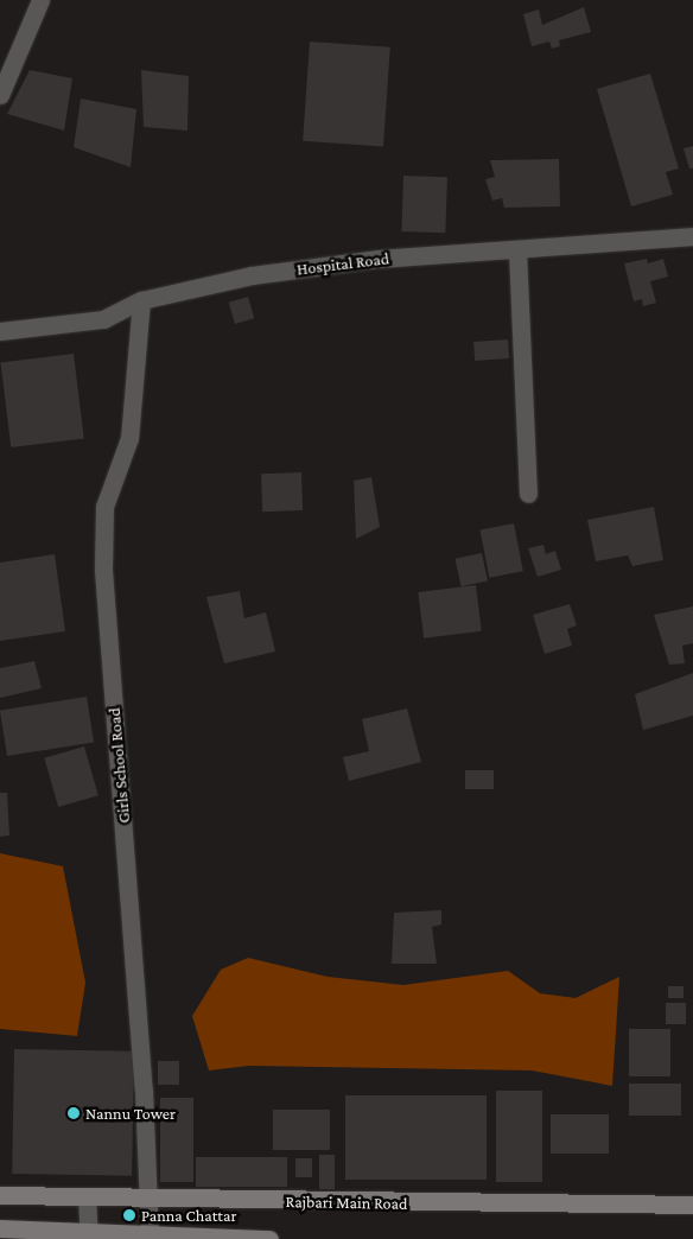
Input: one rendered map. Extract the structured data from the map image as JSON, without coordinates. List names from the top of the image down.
{
  "streets": {
    "street": ["Hospital Road", "Girls School Road", "Rajbari Main Road"]
  },
  "crossings": [
    ["Hospital Road", "Girls School Road"],
    ["Girls School Road", "Rajbari Main Road"]
  ],
  "places": ["Nannu Tower", "Panna Chattar"]
}
